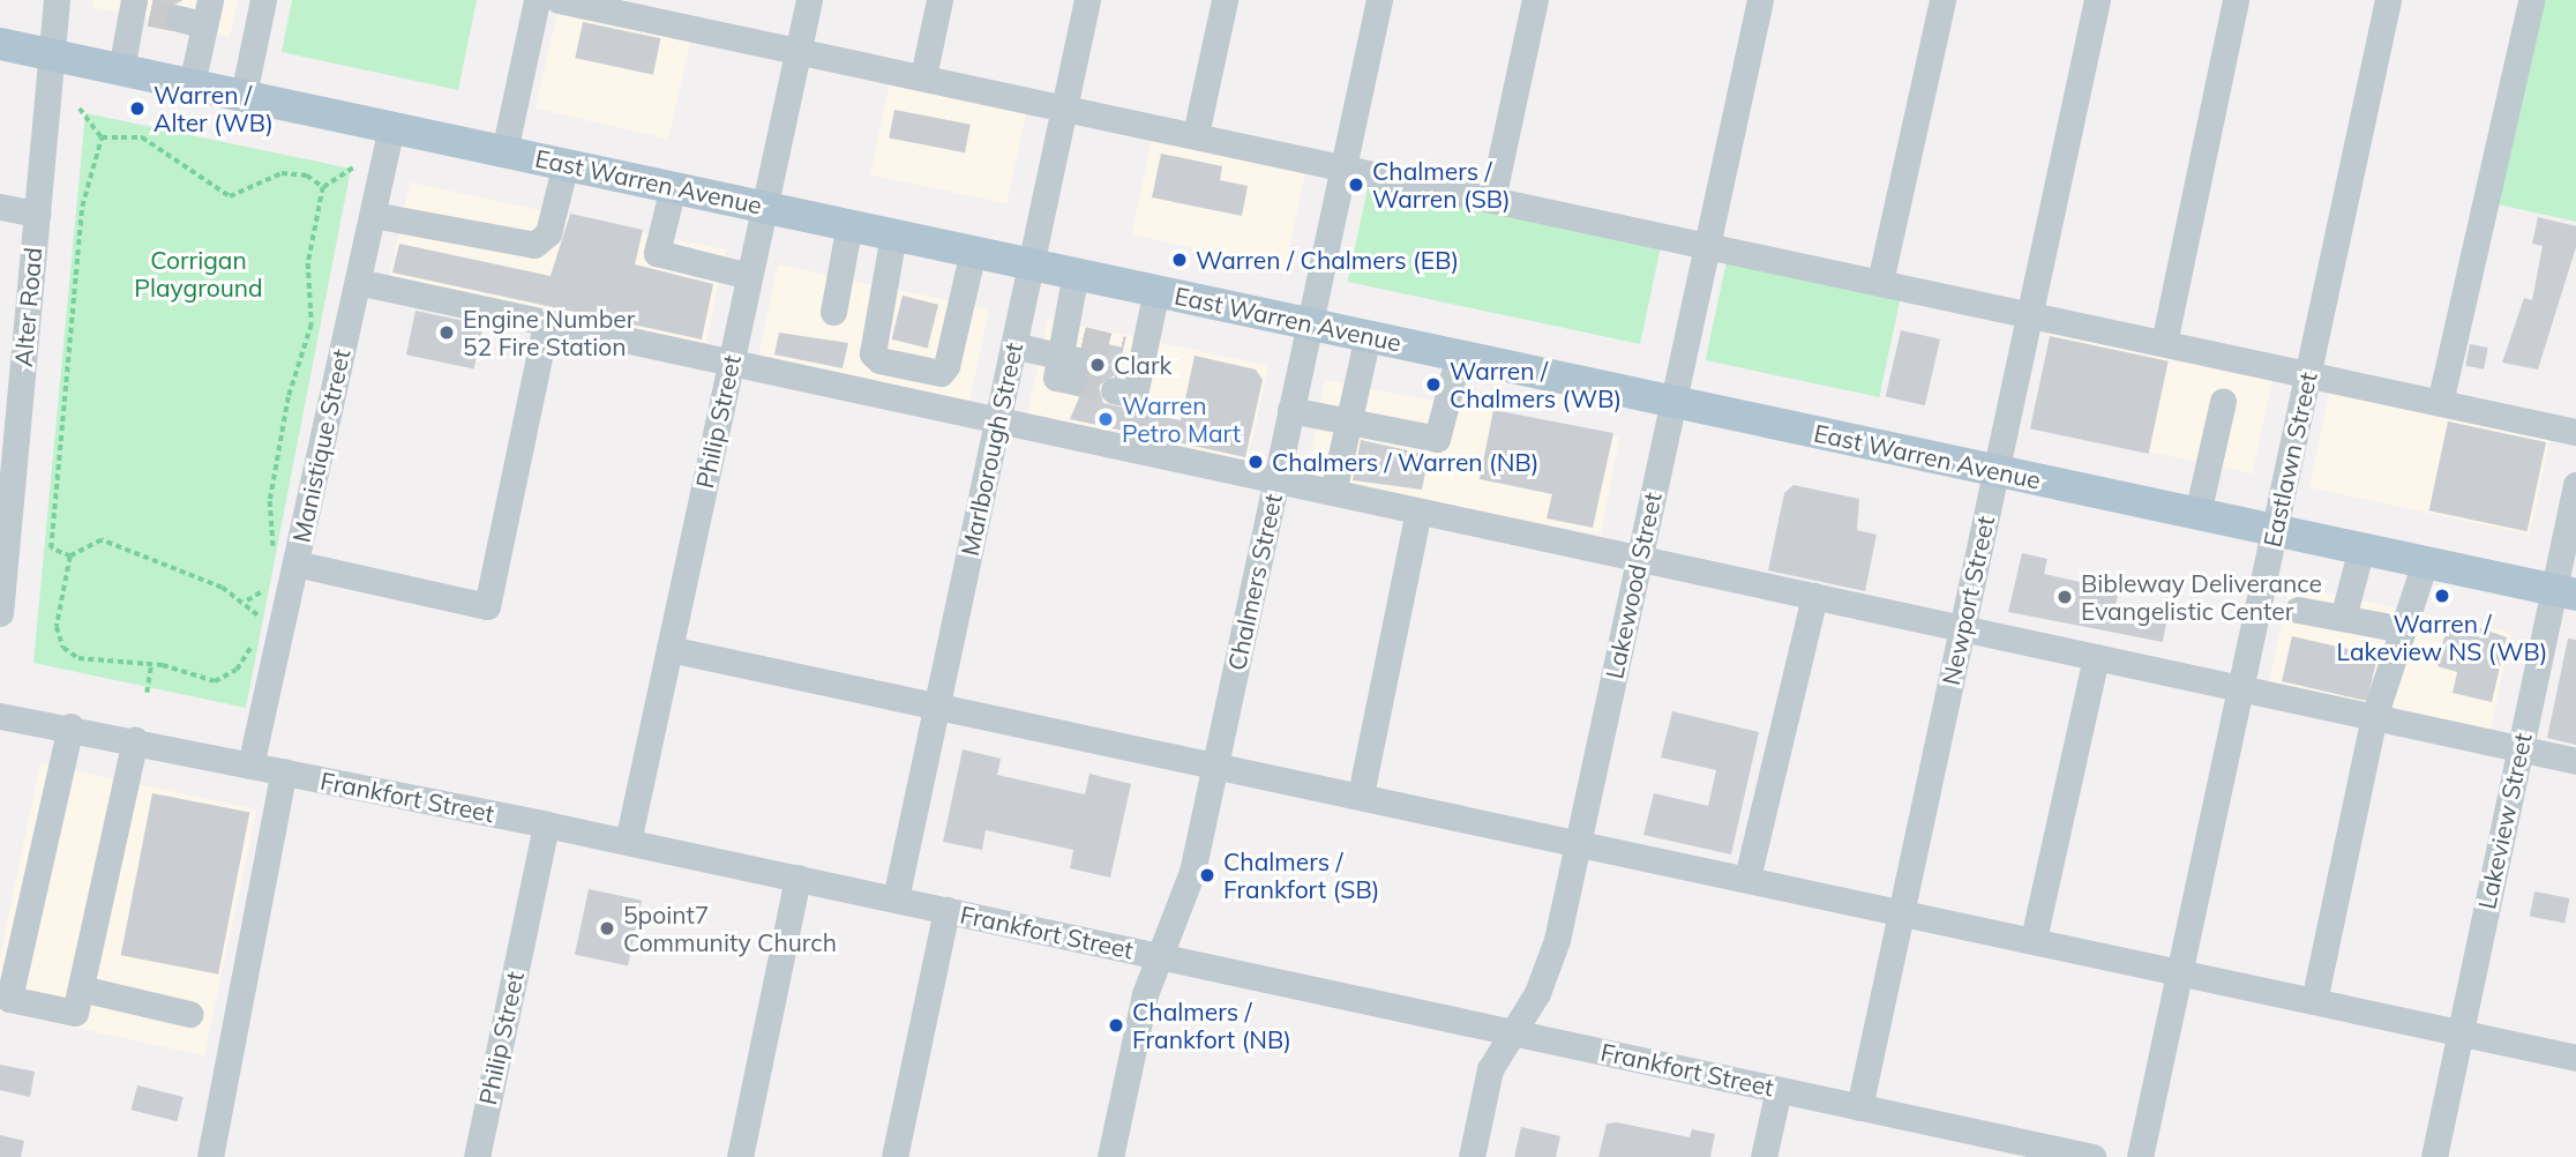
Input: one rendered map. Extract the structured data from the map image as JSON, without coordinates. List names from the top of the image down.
{
  "streets": {
    "main road": ["East Warren Avenue"],
    "street": [
      "Alter Road",
      "Philip Street",
      "Manistique Street",
      "Marlborough Street",
      "Eastlawn Street",
      "Chalmers Street",
      "Lakewood Street",
      "Newport Street",
      "Frankfort Street",
      "Lakeview Street"
    ]
  },
  "crossings": [
    ["East Warren Avenue", "Alter Road"],
    ["East Warren Avenue", "Philip Street"],
    ["East Warren Avenue", "Manistique Street"],
    ["East Warren Avenue", "Marlborough Street"],
    ["East Warren Avenue", "Eastlawn Street"],
    ["East Warren Avenue", "Chalmers Street"],
    ["East Warren Avenue", "Lakewood Street"],
    ["East Warren Avenue", "Newport Street"],
    ["East Warren Avenue", "Lakeview Street"],
    ["Philip Street", "Frankfort Street"],
    ["Manistique Street", "Frankfort Street"],
    ["Marlborough Street", "Frankfort Street"],
    ["Chalmers Street", "Frankfort Street"],
    ["Lakewood Street", "Frankfort Street"],
    ["Newport Street", "Frankfort Street"]
  ],
  "parks": ["Corrigan Playground"],
  "places": [
    "Warren / Alter (WB)",
    "Chalmers / Warren (SB)",
    "Warren / Chalmers (EB)",
    "Engine Number 52 Fire Station",
    "Clark",
    "Warren / Chalmers (WB)",
    "Warren Petro Mart",
    "Chalmers / Warren (NB)",
    "Warren / Lakeview NS (WB)",
    "Bibleway Deliverance Evangelistic Center",
    "Chalmers / Frankfort (SB)",
    "5point7 Community Church",
    "Chalmers / Frankfort (NB)"
  ]
}
